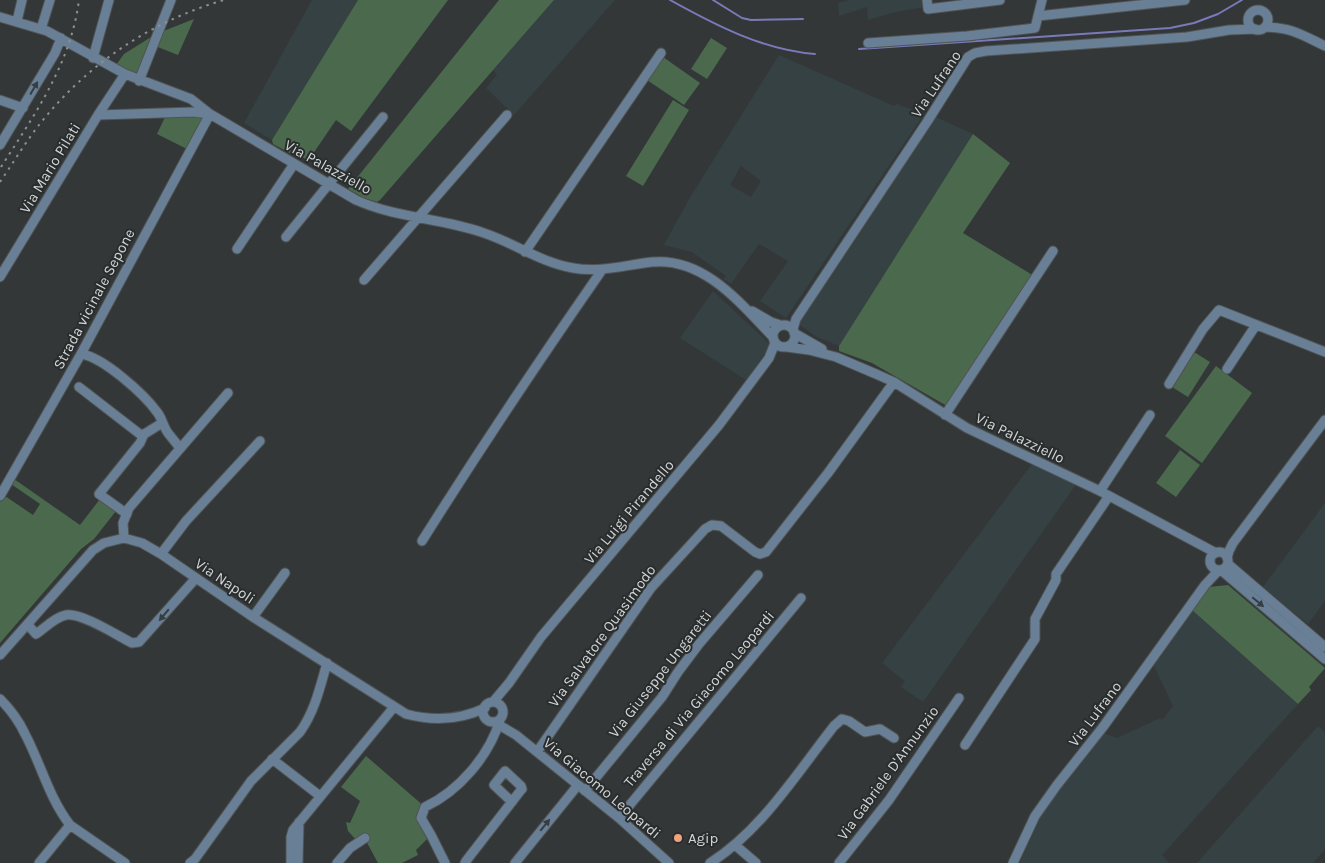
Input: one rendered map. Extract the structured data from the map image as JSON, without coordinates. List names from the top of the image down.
{
  "streets": {
    "street": [
      "Via Lufrano",
      "Via Palazziello",
      "Via Mario Pilati",
      "Strada vicinale Sepone",
      "Via Luigi Pirandello",
      "Via Napoli",
      "Via Salvatore Quasimodo",
      "Via Giuseppe Ungaretti",
      "Traversa di Via Giacomo Leopardi",
      "Via Gabriele D'Annunzio",
      "Via Giacomo Leopardi"
    ]
  },
  "crossings": [
    ["Via Lufrano", "Via Palazziello"],
    ["Via Palazziello", "Via Mario Pilati"],
    ["Via Palazziello", "Strada vicinale Sepone"],
    ["Via Palazziello", "Via Luigi Pirandello"],
    ["Via Palazziello", "Via Salvatore Quasimodo"],
    ["Via Luigi Pirandello", "Via Napoli"],
    ["Via Luigi Pirandello", "Via Giacomo Leopardi"],
    ["Via Napoli", "Via Giacomo Leopardi"],
    ["Via Salvatore Quasimodo", "Via Giacomo Leopardi"],
    ["Via Giuseppe Ungaretti", "Via Giacomo Leopardi"],
    ["Traversa di Via Giacomo Leopardi", "Via Giacomo Leopardi"]
  ],
  "places": ["Agip"]
}
